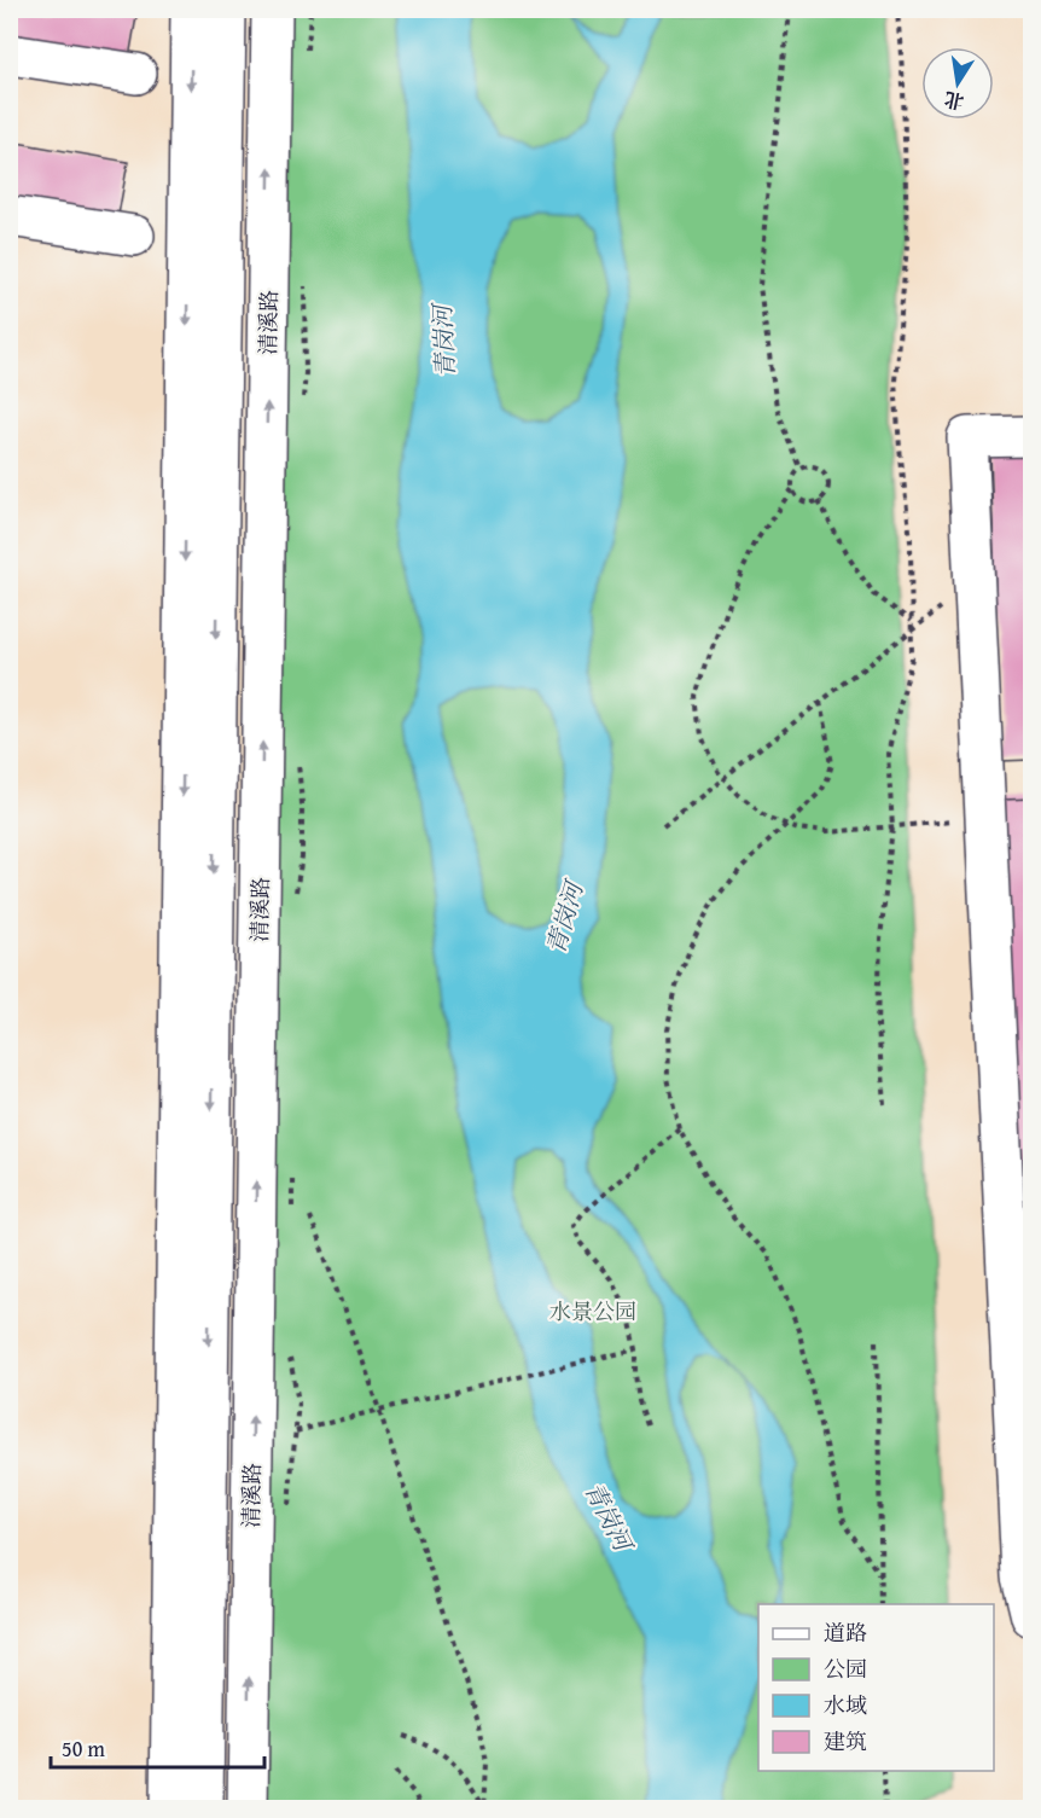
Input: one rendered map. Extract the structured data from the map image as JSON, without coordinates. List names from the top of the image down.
{
  "streets": {
    "main road": ["清溪路"]
  },
  "water": ["青岗河"],
  "parks": ["水景公园"],
  "legend": [
    "道路",
    "公园",
    "水域",
    "建筑"
  ],
  "scale_bar": "50 m",
  "north": "bottom"
}
